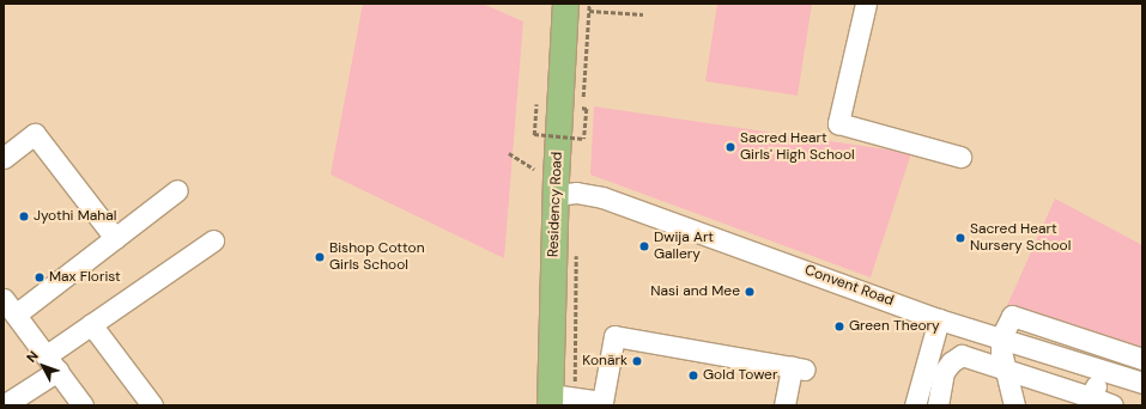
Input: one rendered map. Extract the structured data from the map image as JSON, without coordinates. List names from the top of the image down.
{
  "streets": {
    "main road": ["Residency Road"],
    "street": ["Convent Road"]
  },
  "crossings": [
    ["Residency Road", "Convent Road"]
  ],
  "places": [
    "Sacred Heart Girls' High School",
    "Jyothi Mahal",
    "Sacred Heart Nursery School",
    "Dwija Art Gallery",
    "Bishop Cotton Girls School",
    "Max Florist",
    "Nasi and Mee",
    "Green Theory",
    "Konārk",
    "Gold Tower"
  ],
  "north": "top left"
}
